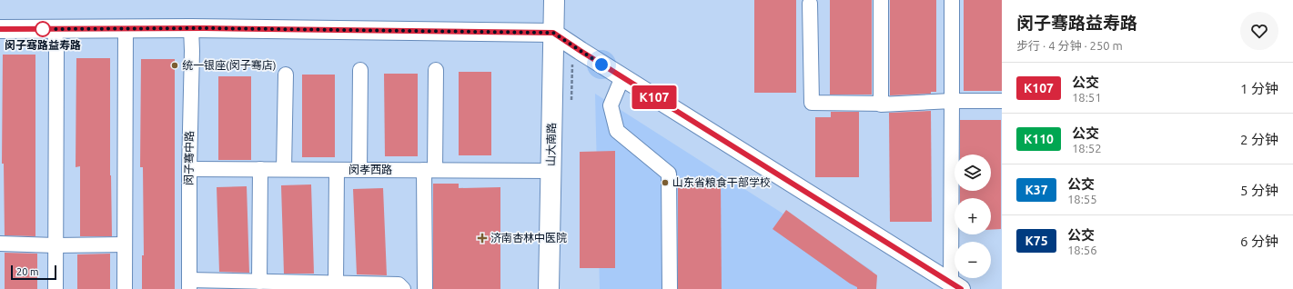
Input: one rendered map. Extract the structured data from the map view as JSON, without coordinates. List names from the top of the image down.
{
  "streets": {
    "main road": ["山大南路"],
    "street": ["闵子骞中路", "闵孝西路"]
  },
  "crossings": [
    ["山大南路", "闵孝西路"],
    ["闵子骞中路", "闵孝西路"]
  ],
  "places": {
    "other": ["闵子骞路益寿路", "统一银座(闵子骞店)", "山东省粮食干部学校"],
    "health": ["济南杏林中医院"]
  },
  "lines": ["bus line K107"],
  "scale_bar": "20 m",
  "page": {
    "on_map": "K107",
    "heading": ["闵子骞路益寿路", "步行 · 4 分钟 · 250 m"],
    "list": [
      {
        "mark": "K107",
        "name": "公交",
        "note": "18:51",
        "value": "1 分钟"
      },
      {
        "mark": "K110",
        "name": "公交",
        "note": "18:52",
        "value": "2 分钟"
      },
      {
        "mark": "K37",
        "name": "公交",
        "note": "18:55",
        "value": "5 分钟"
      },
      {
        "mark": "K75",
        "name": "公交",
        "note": "18:56",
        "value": "6 分钟"
      }
    ],
    "map_buttons": ["+", "−"],
    "scale": "20 m"
  }
}
